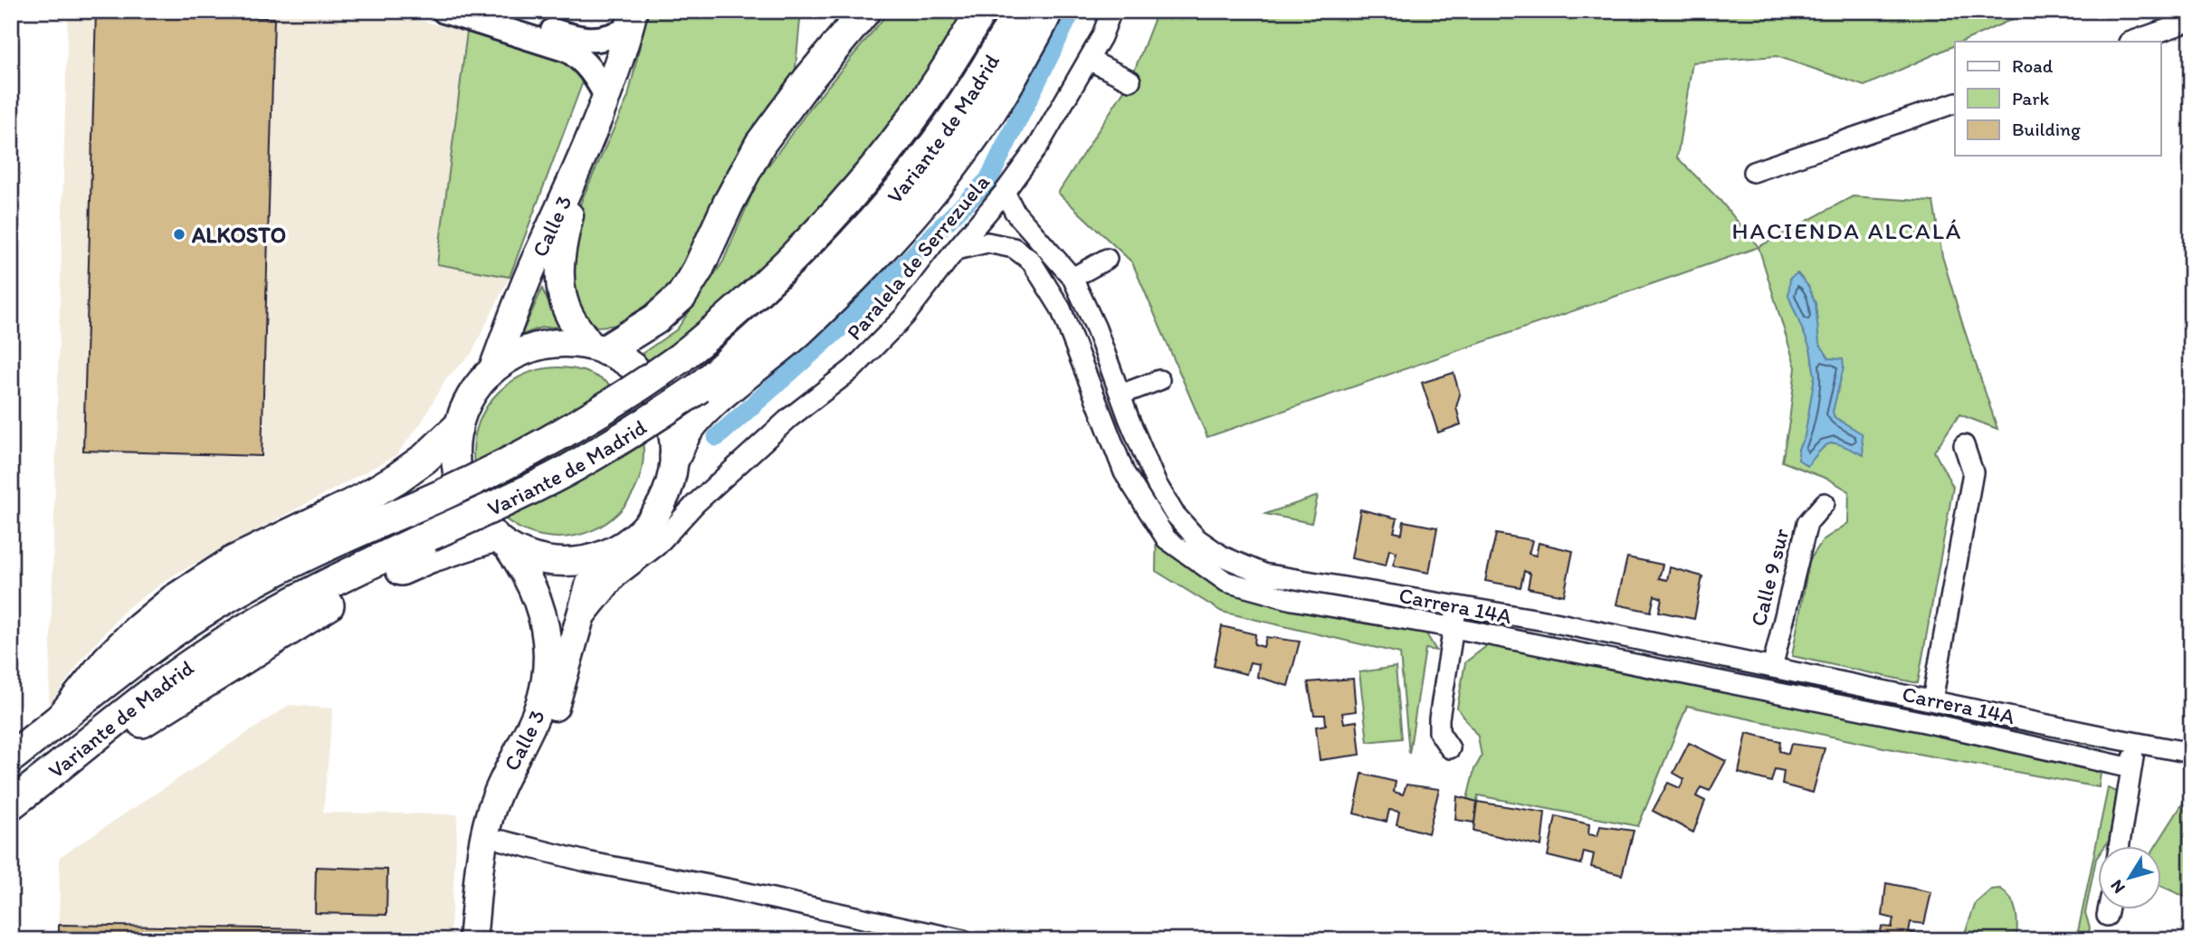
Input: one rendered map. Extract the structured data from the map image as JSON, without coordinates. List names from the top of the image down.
{
  "streets": {
    "main road": ["Variante de Madrid", "Calle 3"],
    "street": ["Paralela de Serrezuela", "Calle 9 sur", "Carrera 14A"]
  },
  "crossings": [
    ["Calle 3", "Paralela de Serrezuela"],
    ["Paralela de Serrezuela", "Carrera 14A"],
    ["Calle 9 sur", "Carrera 14A"]
  ],
  "districts": ["HACIENDA ALCALÁ"],
  "places": ["ALKOSTO"],
  "legend": ["Road", "Park", "Building"],
  "north": "bottom left"
}
